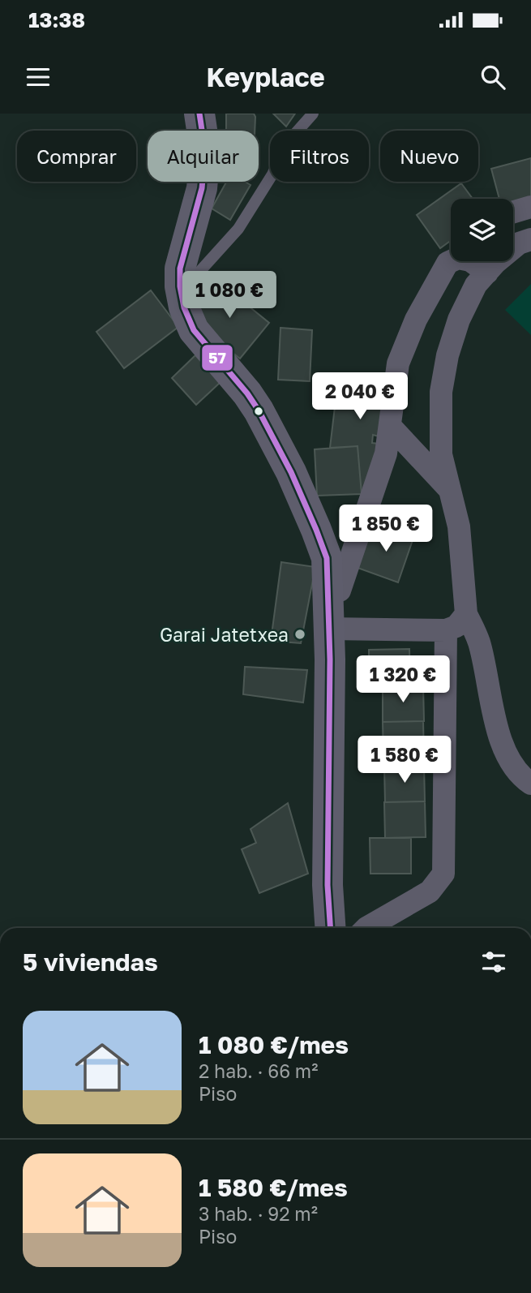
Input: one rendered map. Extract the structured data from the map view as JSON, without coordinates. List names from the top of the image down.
{
  "places": ["Garai Jatetxea"],
  "lines": ["transit line 57"],
  "page": {
    "status": "13:38",
    "header": "Keyplace",
    "chip": [
      "Comprar",
      "Alquilar",
      "Filtros",
      "Nuevo"
    ],
    "price": [
      "1 080 €",
      "2 040 €",
      "1 850 €",
      "1 320 €",
      "1 580 €"
    ],
    "heading": "5 viviendas",
    "list": [
      {
        "name": "1 080 €/mes",
        "note": "2 hab. · 66 m² · Piso"
      },
      {
        "name": "1 580 €/mes",
        "note": "3 hab. · 92 m² · Piso"
      }
    ]
  }
}
